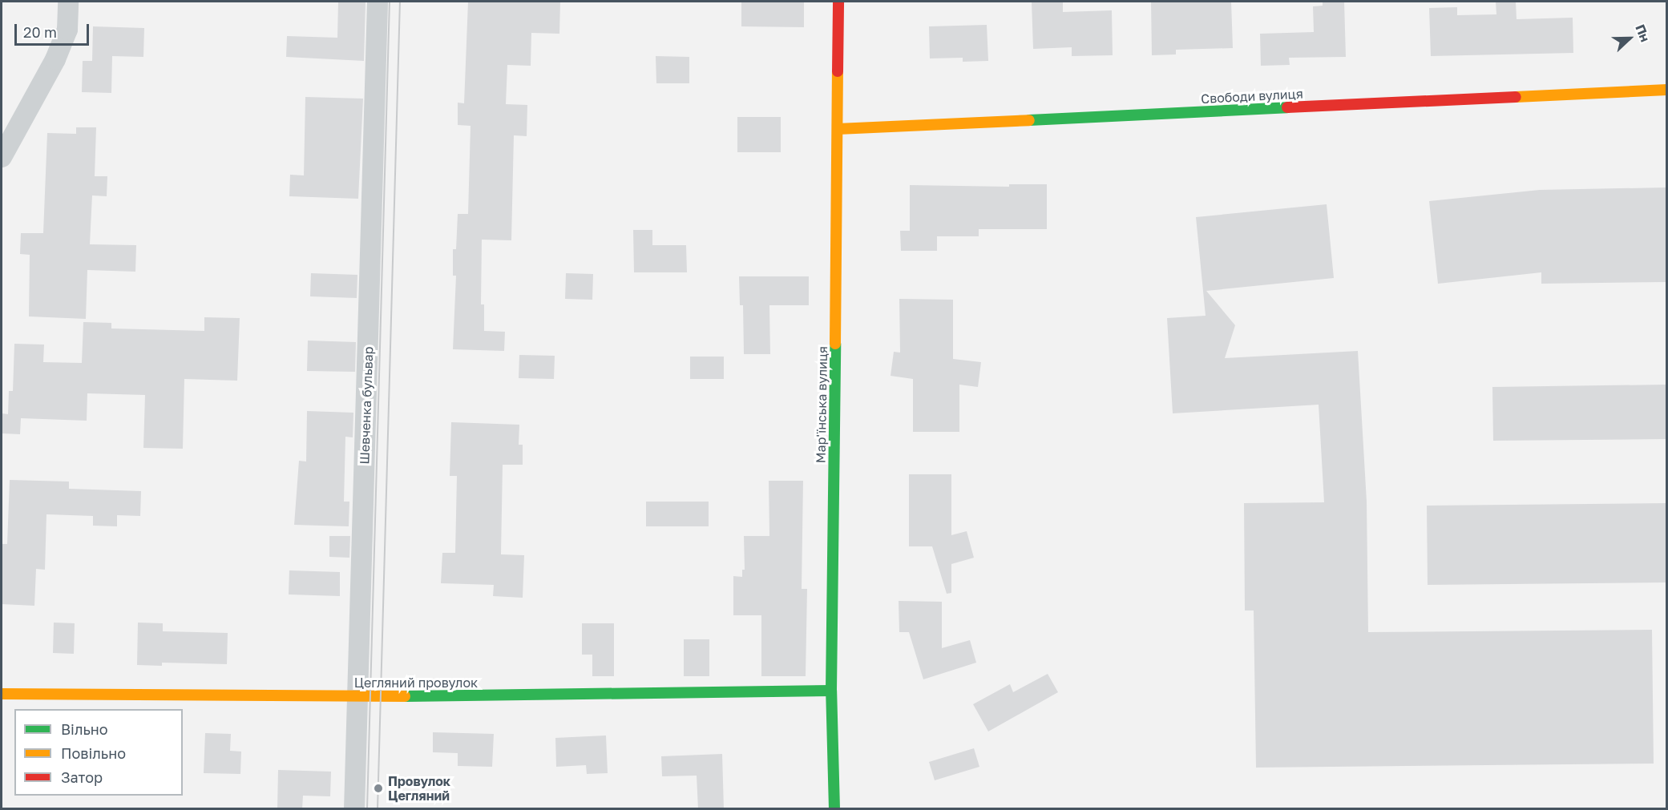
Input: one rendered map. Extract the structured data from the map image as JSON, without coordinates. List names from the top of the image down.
{
  "streets": {
    "street": [
      "Свободи вулиця",
      "Мар'їнська вулиця",
      "Шевченка бульвар",
      "Цегляний провулок"
    ]
  },
  "crossings": [
    ["Свободи вулиця", "Мар'їнська вулиця"],
    ["Мар'їнська вулиця", "Цегляний провулок"],
    ["Шевченка бульвар", "Цегляний провулок"]
  ],
  "places": ["Провулок Цегляний"],
  "legend": ["Вільно", "Повільно", "Затор"],
  "scale_bar": "20 m",
  "north": "right"
}
